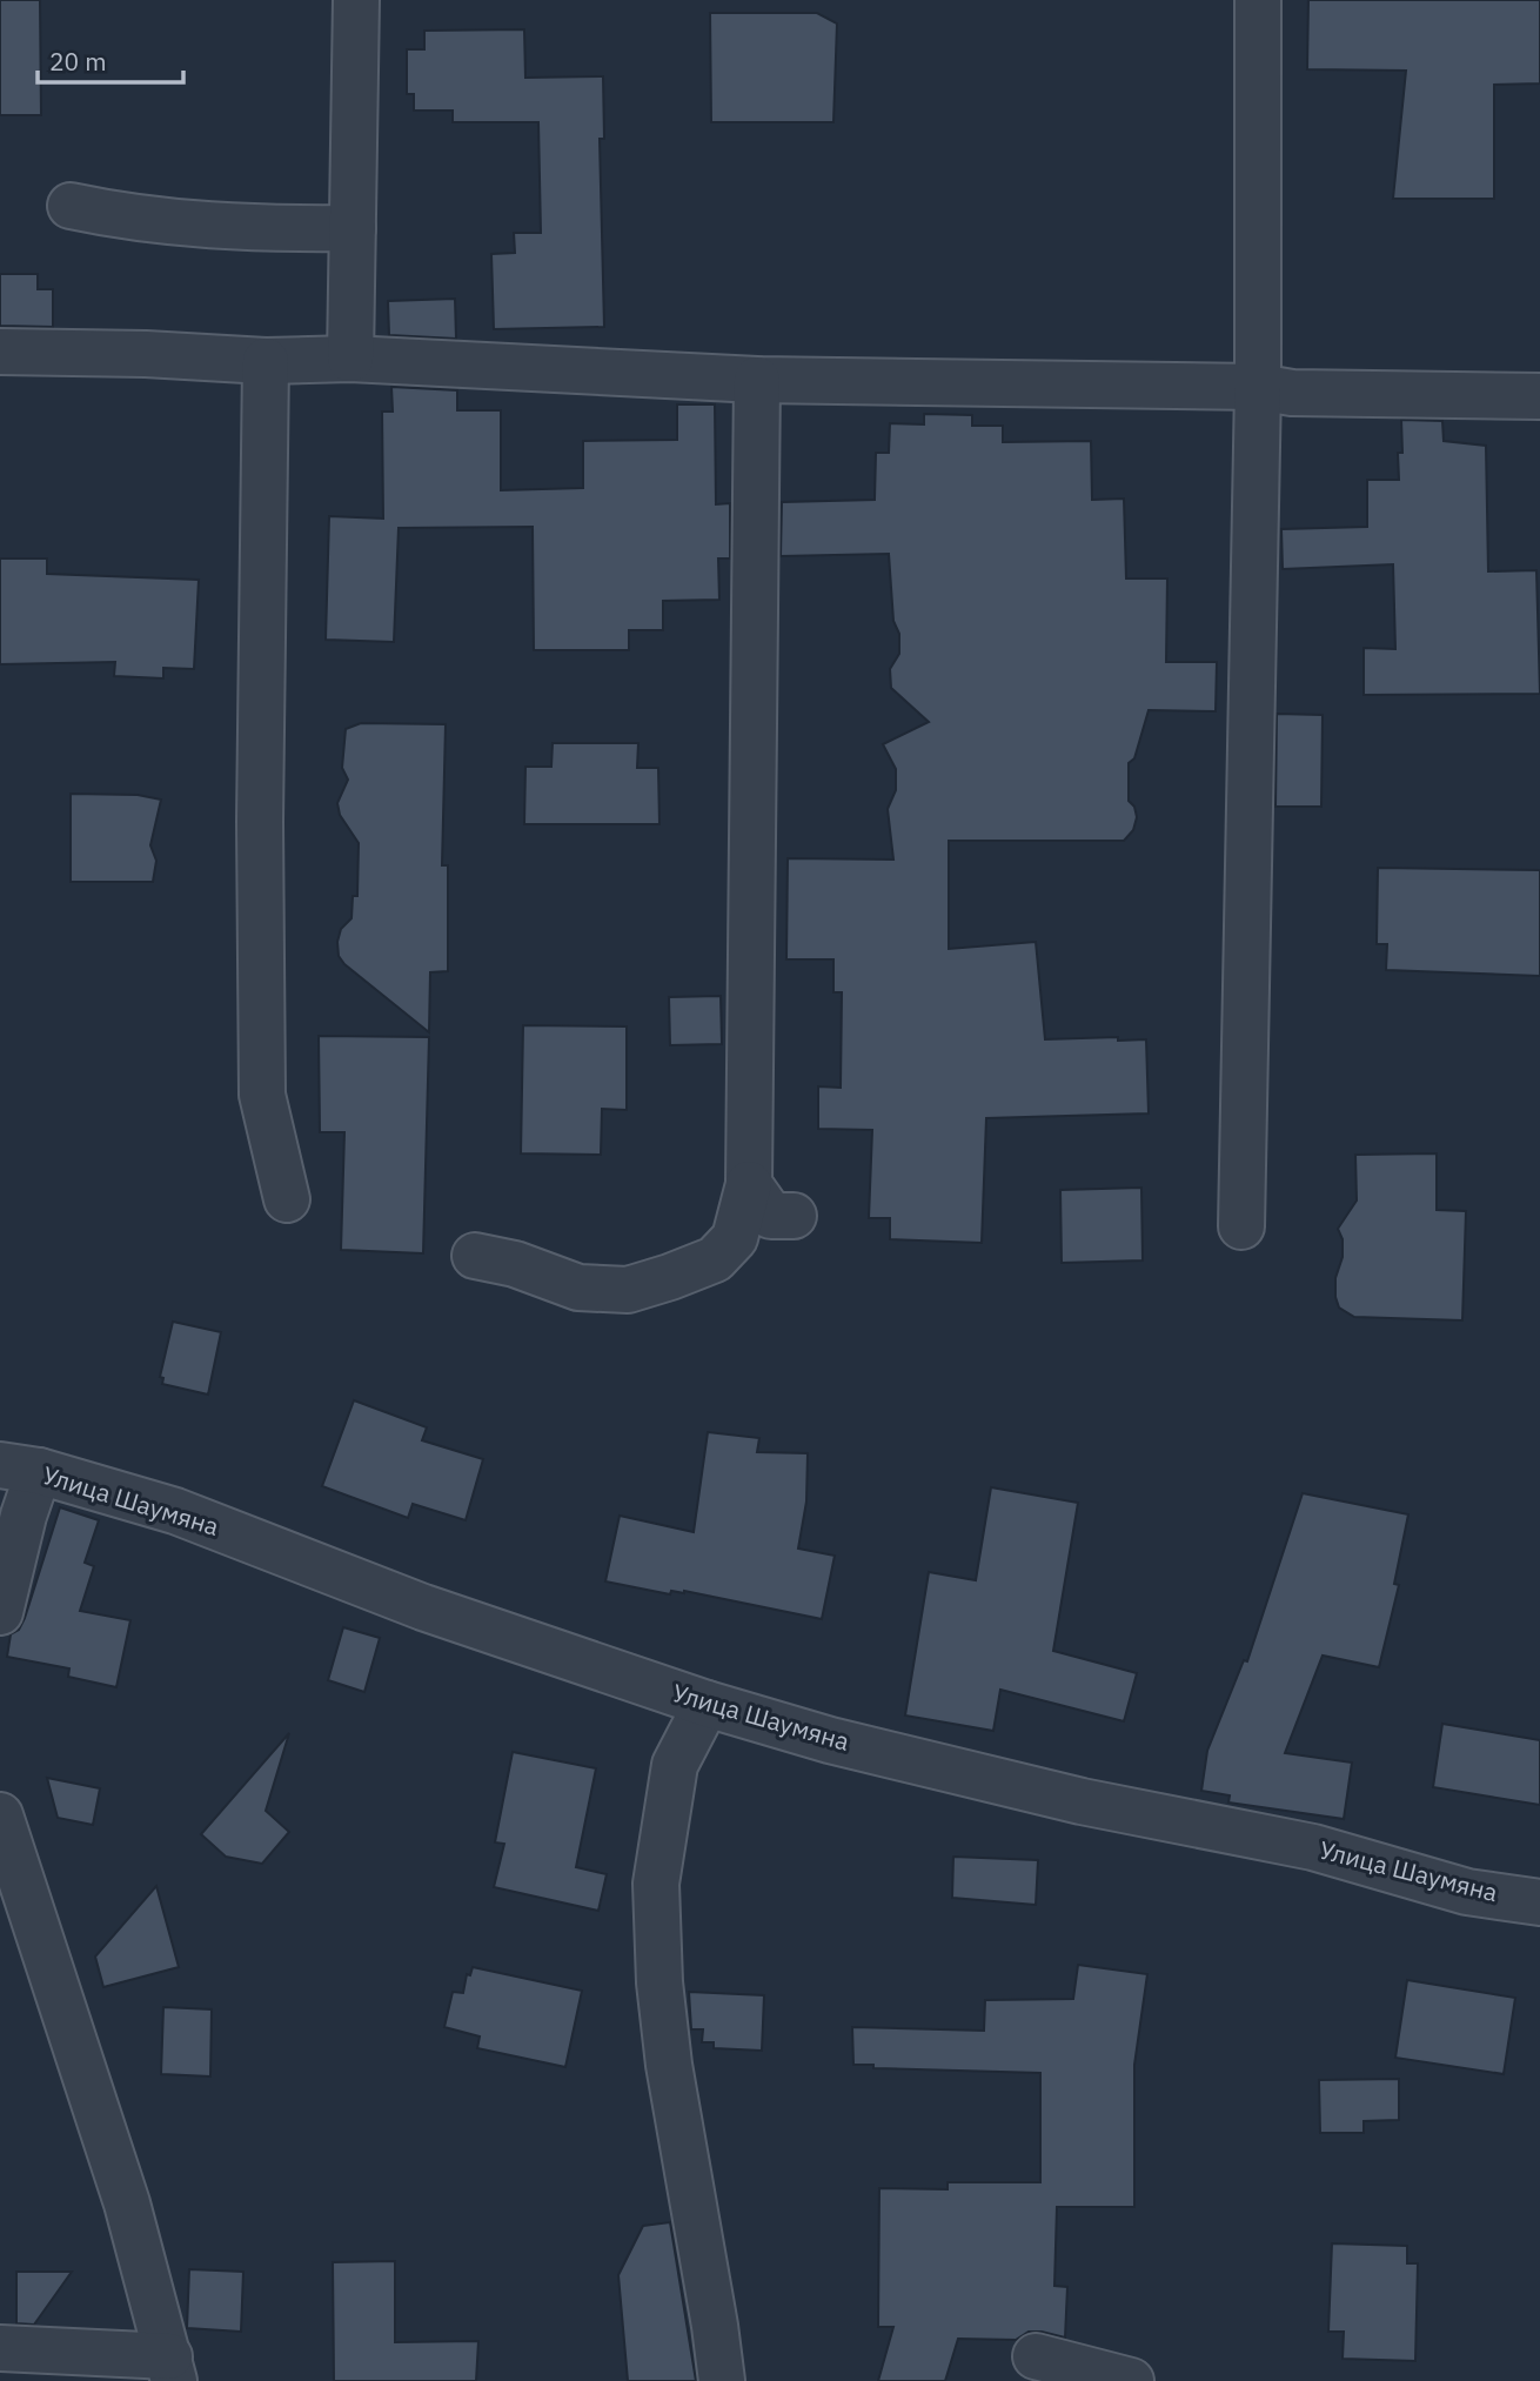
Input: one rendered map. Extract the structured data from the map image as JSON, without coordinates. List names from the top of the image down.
{
  "streets": {
    "street": ["Улица Шаумяна"]
  },
  "scale_bar": "20 m"
}
